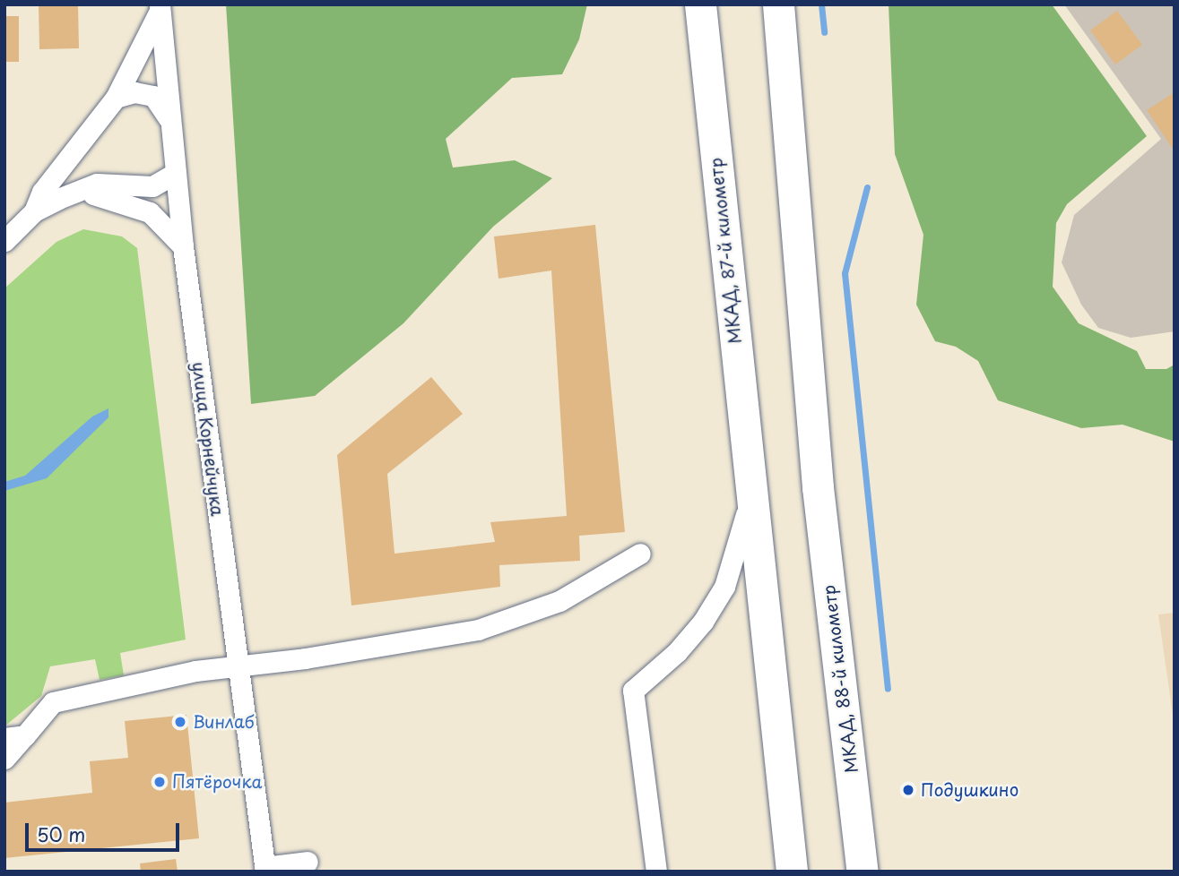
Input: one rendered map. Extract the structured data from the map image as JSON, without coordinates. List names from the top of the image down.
{
  "streets": {
    "highway": ["МКАД, 87-й километр", "МКАД, 88-й километр"],
    "street": ["улица Корнейчука"]
  },
  "places": ["Винлаб", "Пятёрочка", "Подушкино"],
  "scale_bar": "50 m"
}
